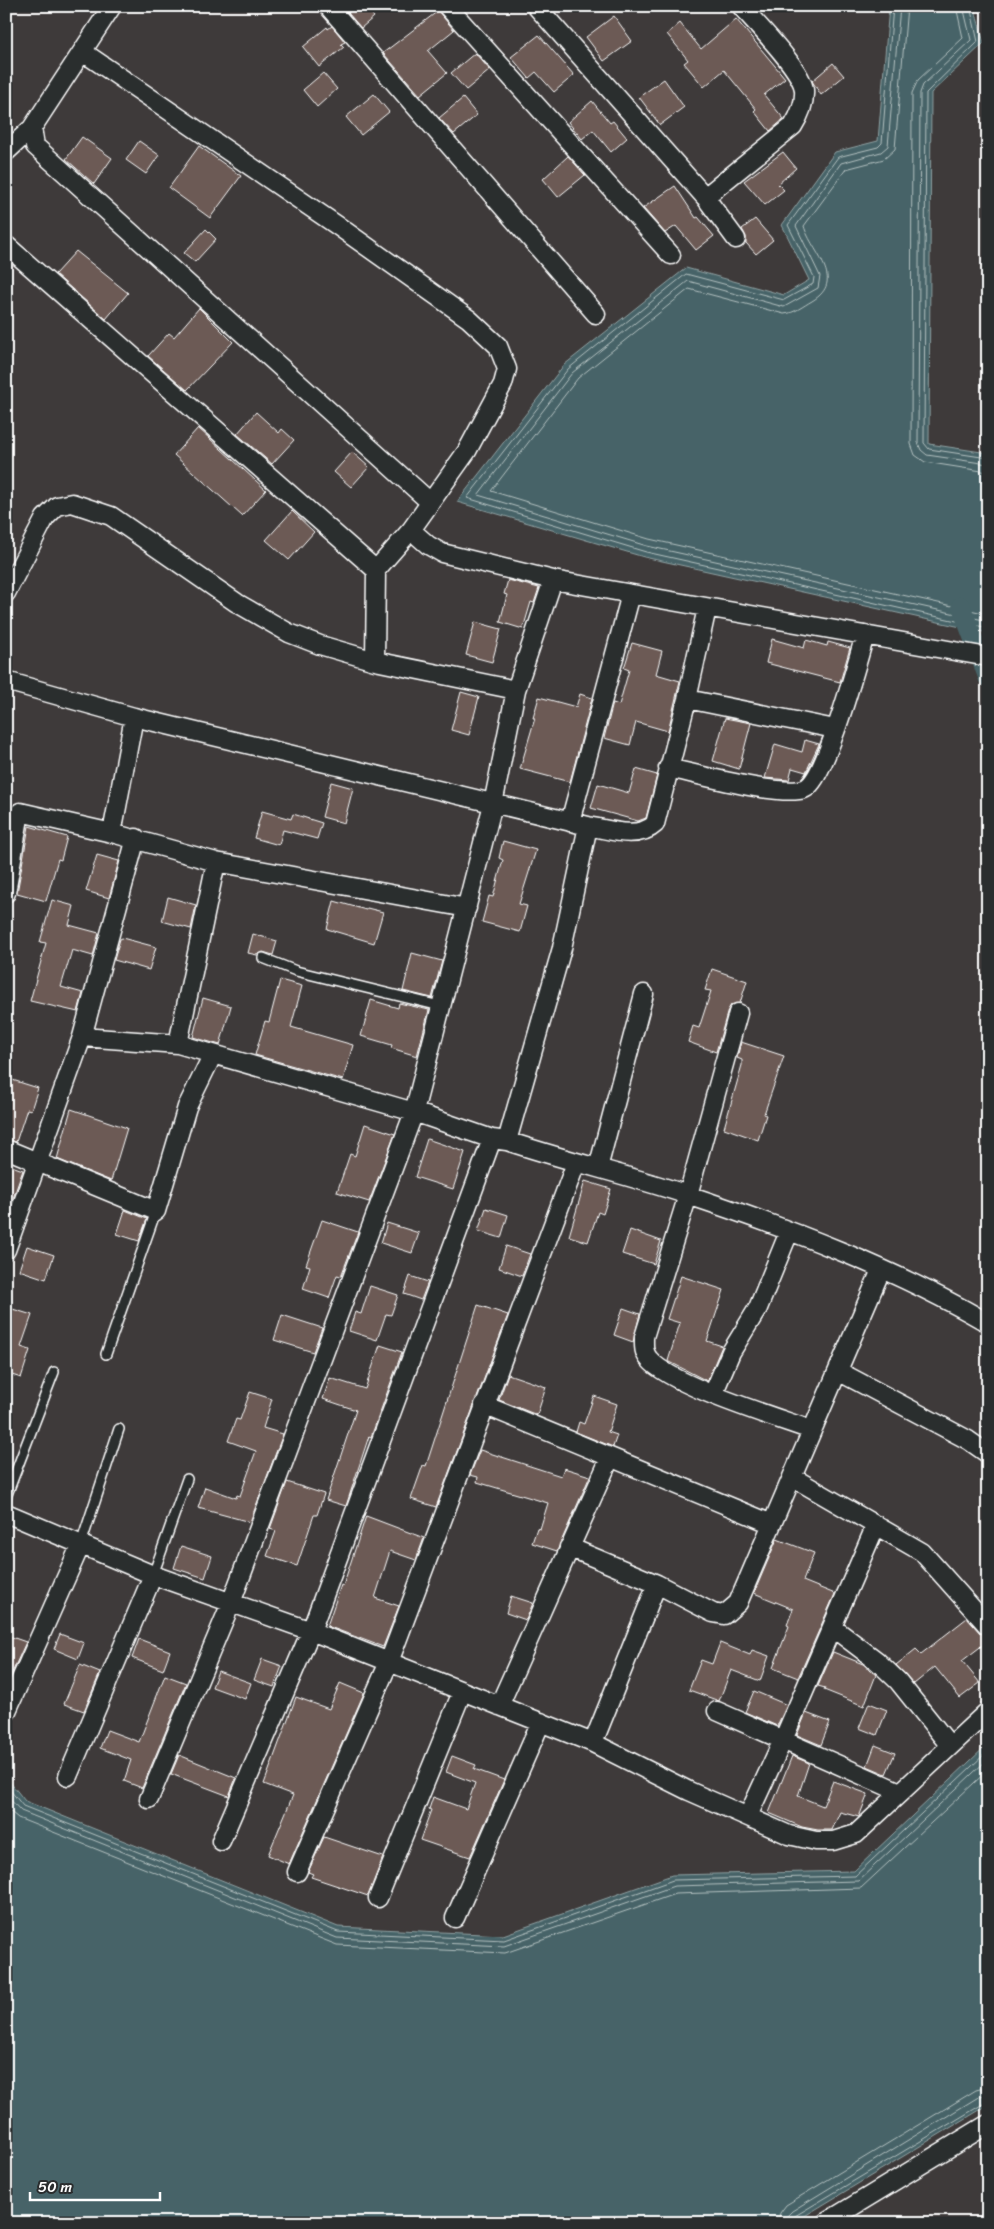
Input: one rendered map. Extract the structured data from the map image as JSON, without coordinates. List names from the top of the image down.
{
  "scale_bar": "50 m"
}
